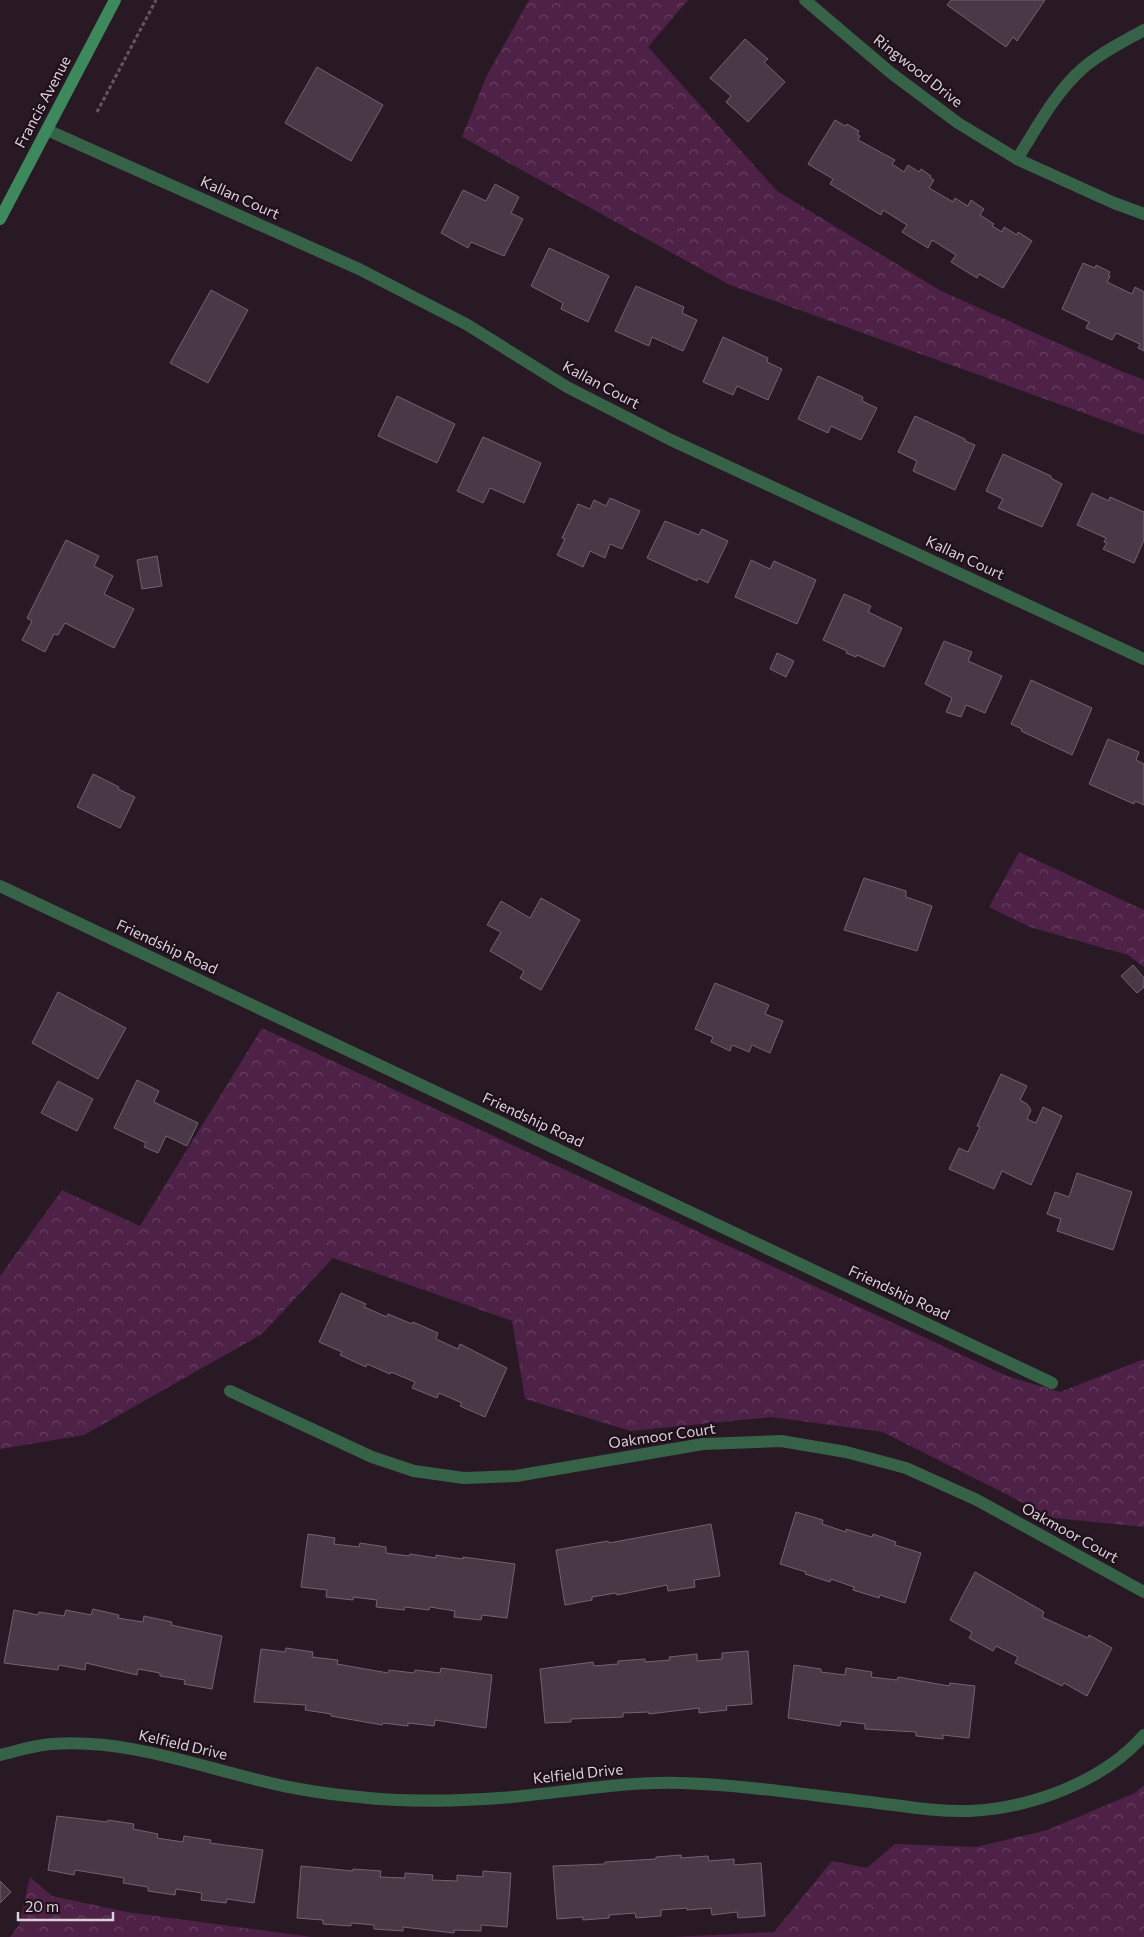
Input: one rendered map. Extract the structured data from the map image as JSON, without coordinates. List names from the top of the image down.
{
  "streets": {
    "street": [
      "Ringwood Drive",
      "Francis Avenue",
      "Kallan Court",
      "Friendship Road",
      "Oakmoor Court",
      "Kelfield Drive"
    ]
  },
  "crossings": [
    ["Francis Avenue", "Kallan Court"]
  ],
  "scale_bar": "20 m"
}
